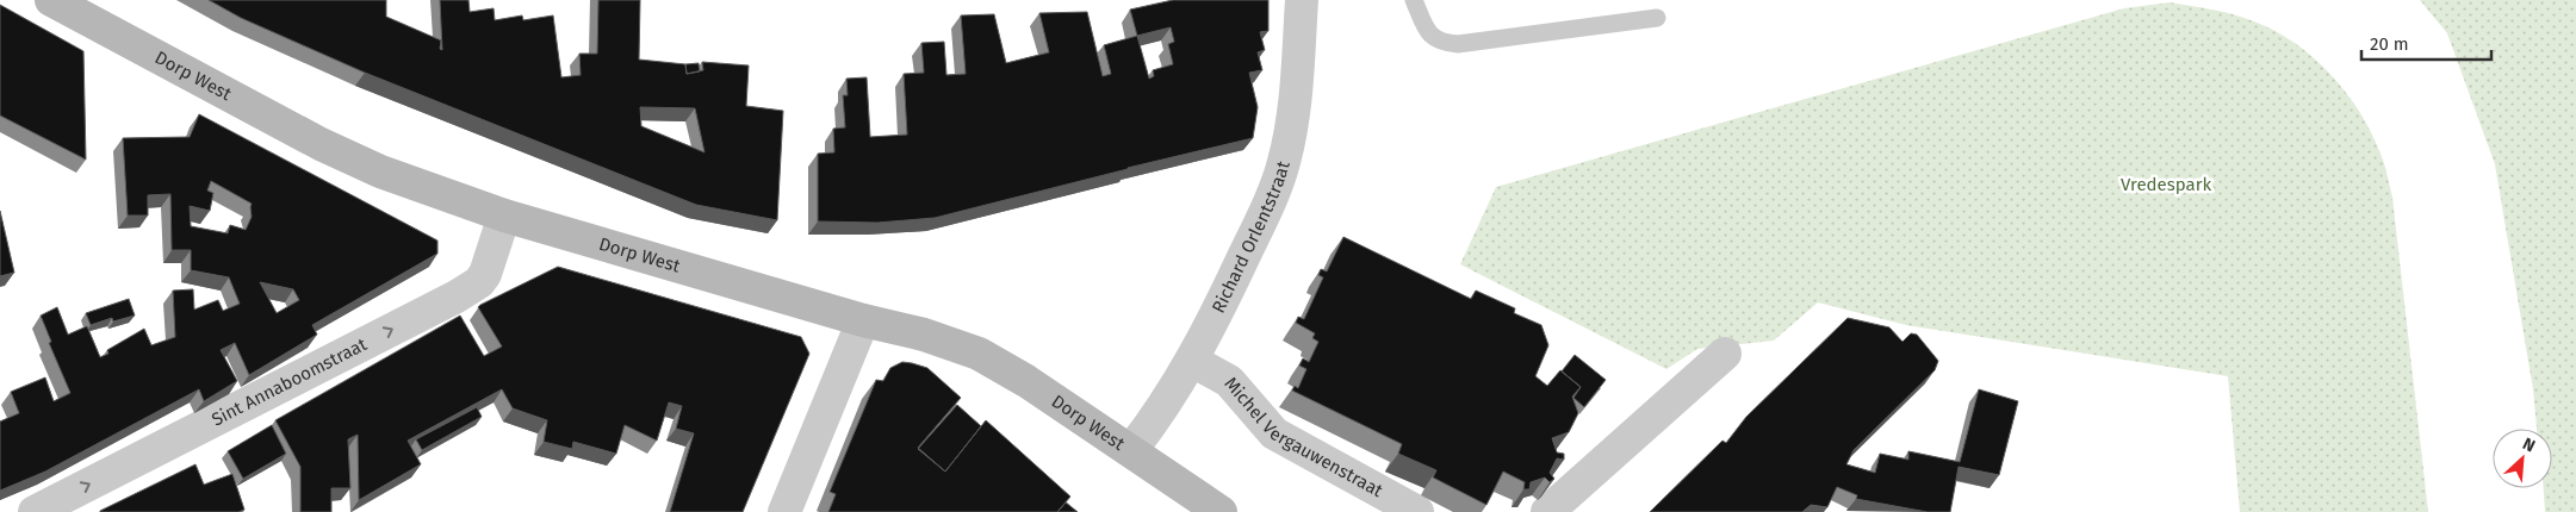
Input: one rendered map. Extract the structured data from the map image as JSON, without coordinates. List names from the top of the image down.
{
  "streets": {
    "main road": ["Dorp West"],
    "street": ["Richard Orlentstraat", "Sint Annaboomstraat", "Michel Vergauwenstraat"]
  },
  "crossings": [
    ["Dorp West", "Richard Orlentstraat"],
    ["Dorp West", "Sint Annaboomstraat"],
    ["Richard Orlentstraat", "Michel Vergauwenstraat"]
  ],
  "one_way": ["Sint Annaboomstraat"],
  "parks": ["Vredespark"],
  "scale_bar": "20 m",
  "north": "top right"
}
